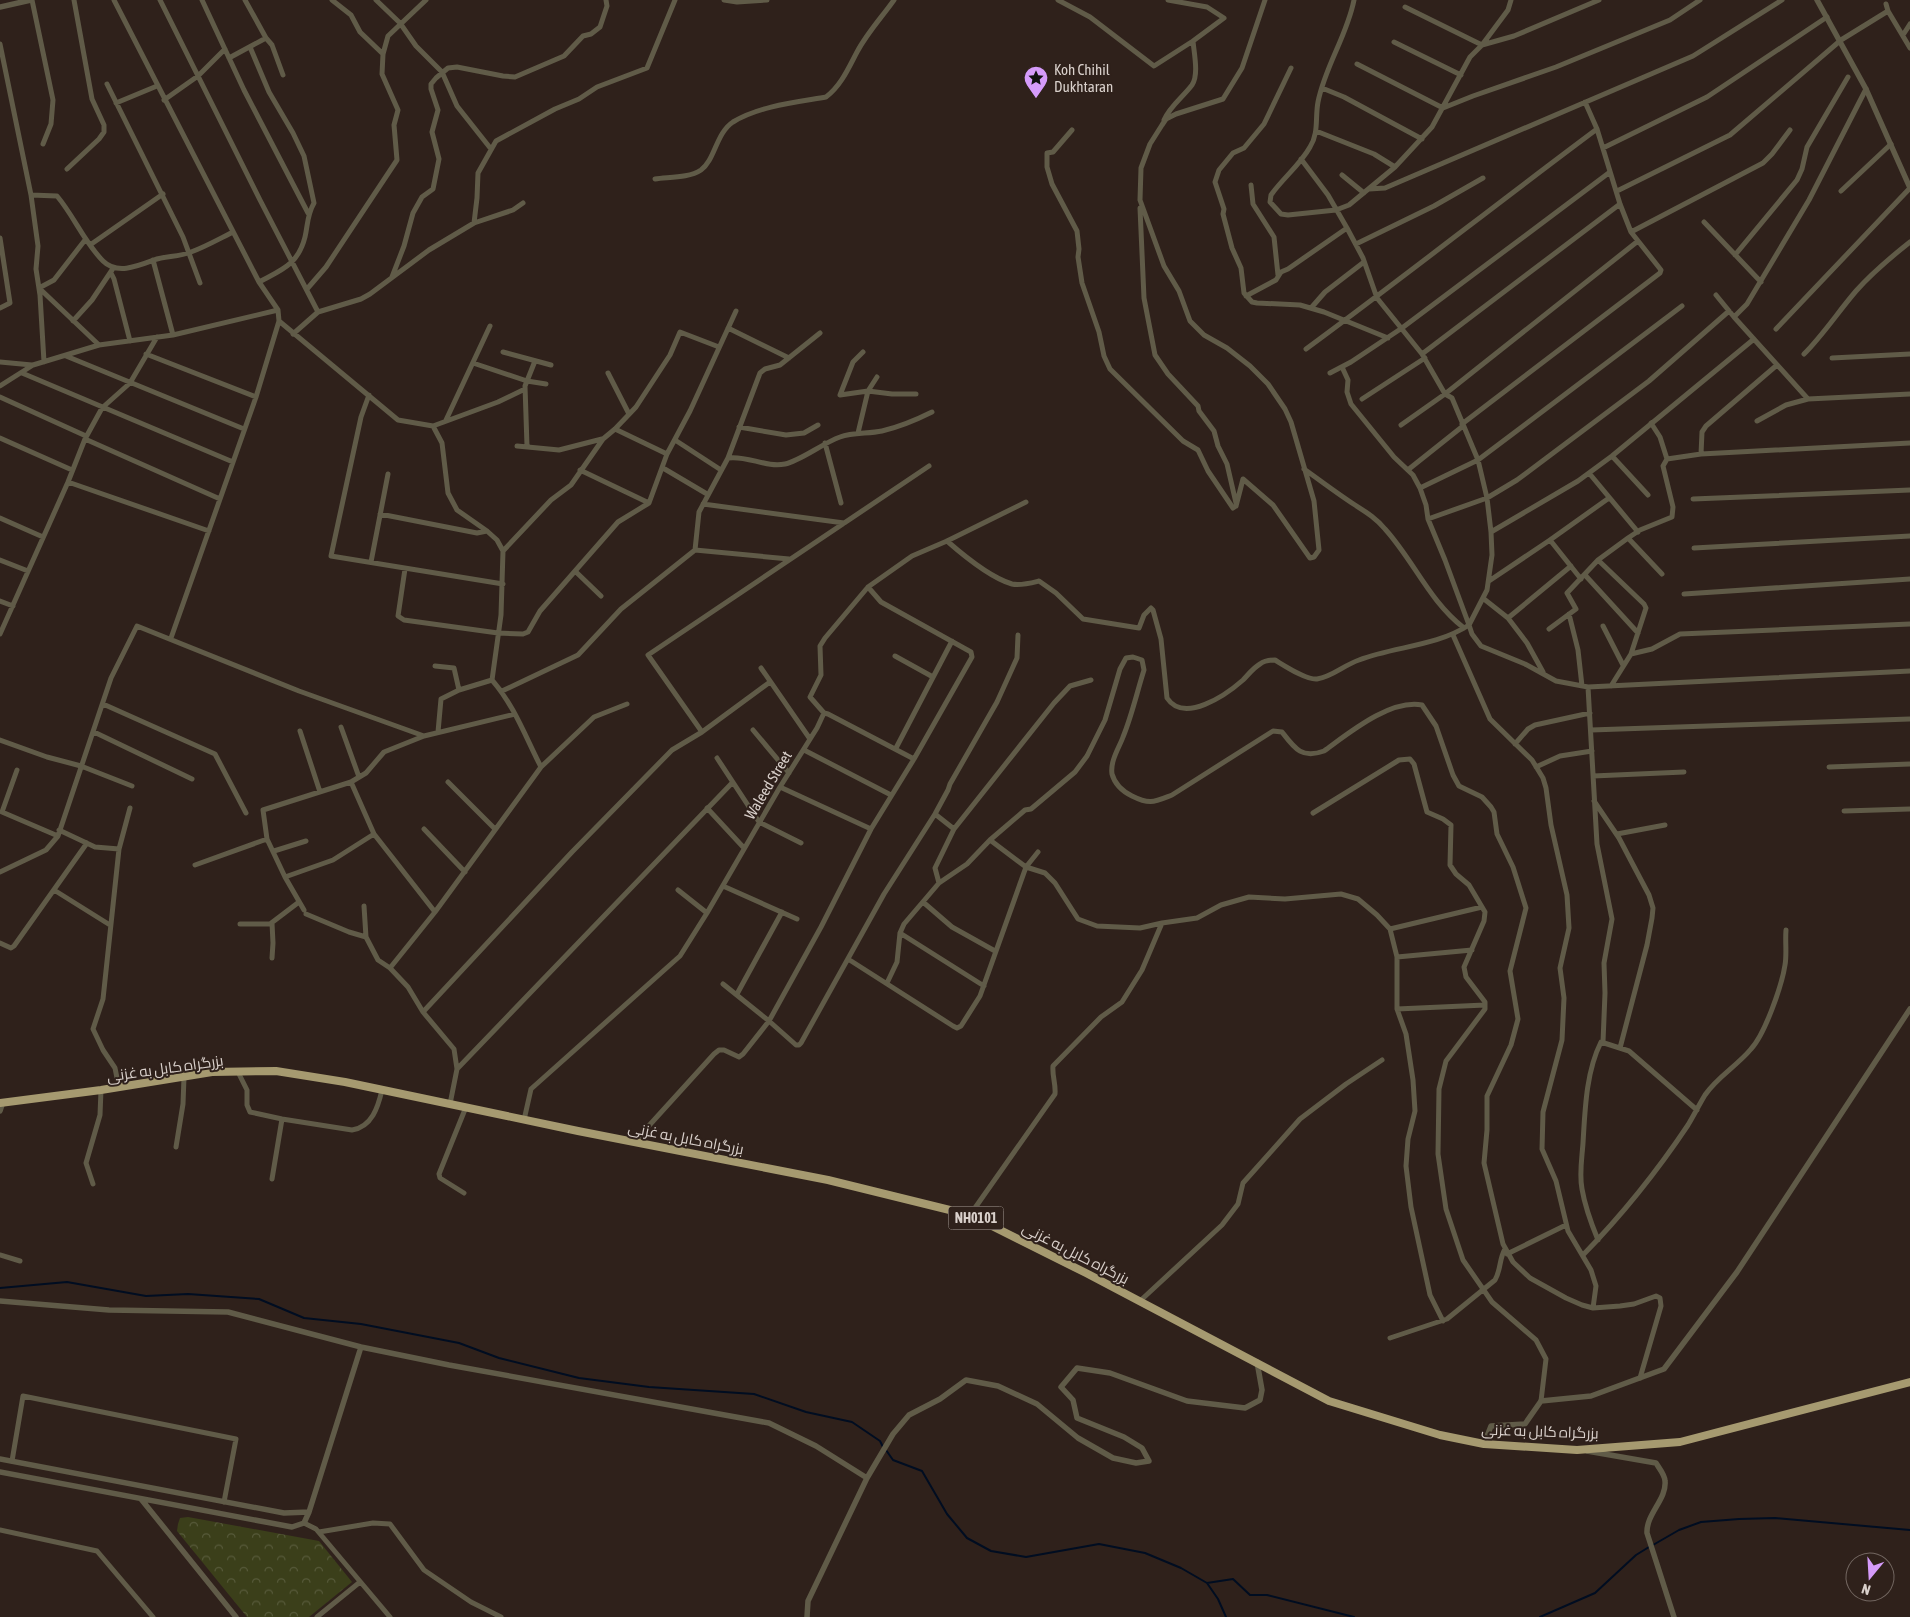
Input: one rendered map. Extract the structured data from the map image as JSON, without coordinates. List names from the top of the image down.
{
  "streets": {
    "highway": ["بزرگراه کابل به غزنی", "NH0101"],
    "street": ["Waleed Street"]
  },
  "crossings": [
    ["Waleed Street", "بزرگراه کابل به غزنی"]
  ],
  "places": {
    "place": ["Koh Chihil Dukhtaran"]
  },
  "north": "bottom"
}
